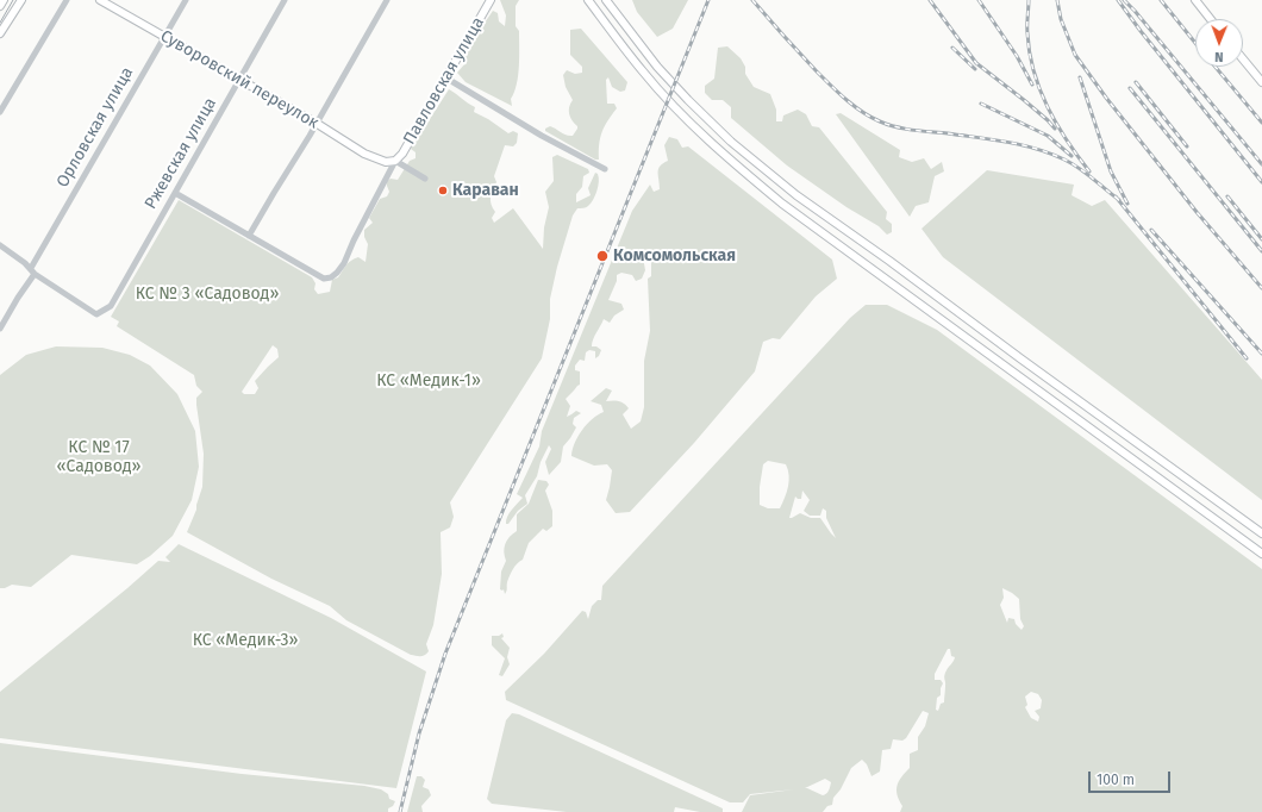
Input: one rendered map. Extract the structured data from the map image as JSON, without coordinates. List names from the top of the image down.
{
  "streets": {
    "main road": ["Суворовский переулок", "Павловская улица"],
    "street": ["Орловская улица", "Ржевская улица"]
  },
  "crossings": [
    ["Суворовский переулок", "Павловская улица"],
    ["Суворовский переулок", "Орловская улица"],
    ["Суворовский переулок", "Ржевская улица"],
    ["Орловская улица", "Ржевская улица"]
  ],
  "parks": [
    "КС № 3 «Садовод»",
    "КС «Медик-1»",
    "КС № 17 «Садовод»",
    "КС «Медик-3»"
  ],
  "places": ["Караван", "Комсомольская"],
  "scale_bar": "100 m",
  "north": "bottom"
}
